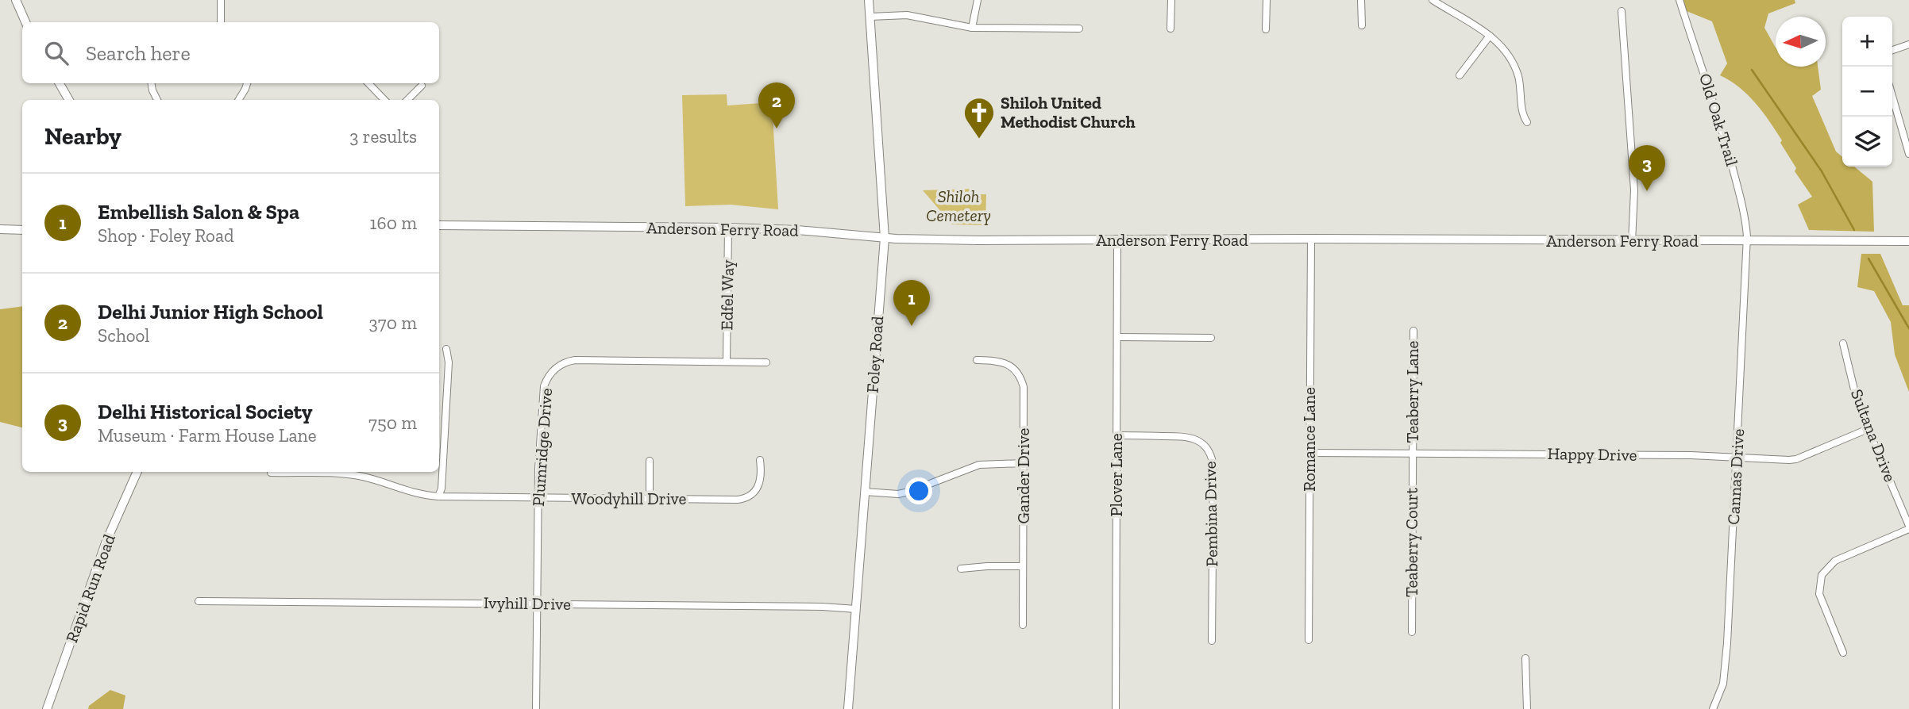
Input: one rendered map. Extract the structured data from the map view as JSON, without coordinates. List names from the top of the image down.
{
  "streets": {
    "street": [
      "Old Oak Trail",
      "Anderson Ferry Road",
      "Edfel Way",
      "Foley Road",
      "Teaberry Lane",
      "Sultana Drive",
      "Romance Lane",
      "Plumridge Drive",
      "Happy Drive",
      "Plover Lane",
      "Gander Drive",
      "Cannas Drive",
      "Woodyhill Drive",
      "Pembina Drive",
      "Teaberry Court",
      "Rapid Run Road",
      "Ivyhill Drive"
    ]
  },
  "crossings": [
    ["Old Oak Trail", "Anderson Ferry Road"],
    ["Old Oak Trail", "Cannas Drive"],
    ["Anderson Ferry Road", "Edfel Way"],
    ["Anderson Ferry Road", "Foley Road"],
    ["Anderson Ferry Road", "Romance Lane"],
    ["Anderson Ferry Road", "Plover Lane"],
    ["Anderson Ferry Road", "Cannas Drive"],
    ["Edfel Way", "Plumridge Drive"],
    ["Foley Road", "Ivyhill Drive"],
    ["Teaberry Lane", "Happy Drive"],
    ["Teaberry Lane", "Teaberry Court"],
    ["Sultana Drive", "Happy Drive"],
    ["Romance Lane", "Happy Drive"],
    ["Plumridge Drive", "Woodyhill Drive"],
    ["Plumridge Drive", "Ivyhill Drive"],
    ["Happy Drive", "Cannas Drive"],
    ["Happy Drive", "Teaberry Court"],
    ["Plover Lane", "Pembina Drive"]
  ],
  "parks": ["Shiloh Cemetery"],
  "places": {
    "church": ["Shiloh United Methodist Church"]
  },
  "north": "left",
  "page": {
    "map_buttons": ["+", "−"],
    "search": "Search here",
    "pins": ["2", "3", "1"],
    "heading": ["Nearby", "3 results"],
    "list": [
      {
        "mark": "1",
        "name": "Embellish Salon & Spa",
        "note": "Shop · Foley Road",
        "value": "160 m"
      },
      {
        "mark": "2",
        "name": "Delhi Junior High School",
        "note": "School",
        "value": "370 m"
      },
      {
        "mark": "3",
        "name": "Delhi Historical Society",
        "note": "Museum · Farm House Lane",
        "value": "750 m"
      }
    ]
  }
}
